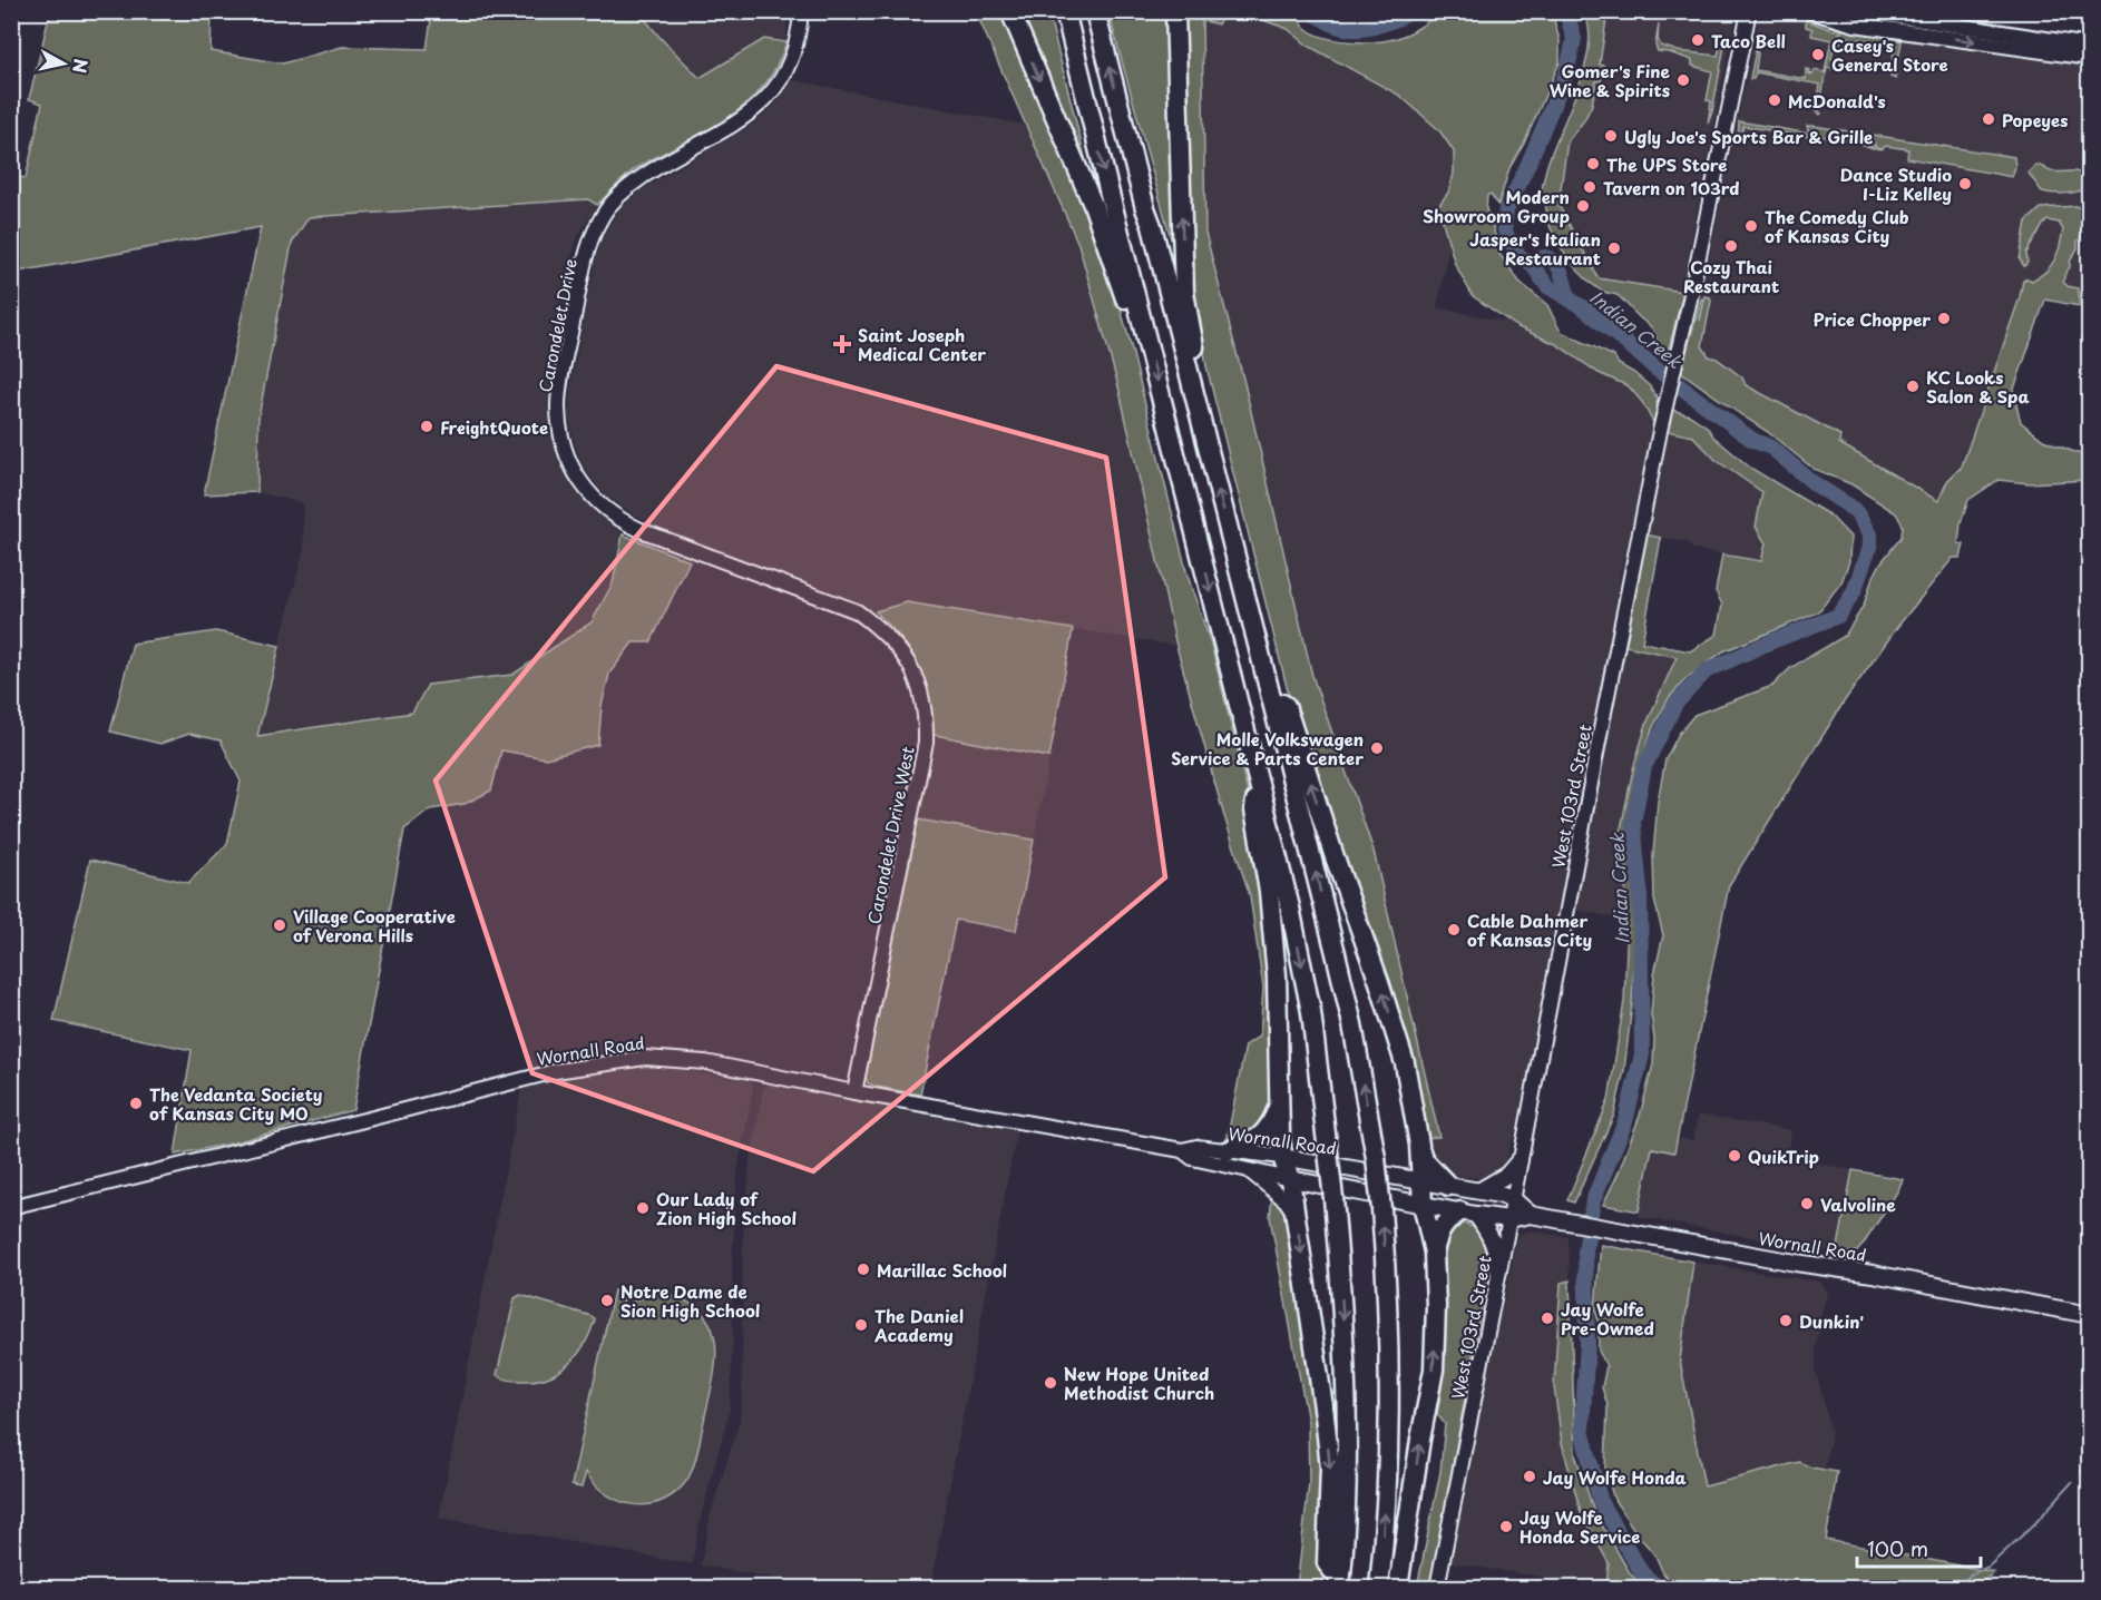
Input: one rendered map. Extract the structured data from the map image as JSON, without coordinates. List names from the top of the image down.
{
  "streets": {
    "main road": ["Wornall Road"],
    "street": ["Carondelet Drive", "West 103rd Street", "Carondelet Drive West"]
  },
  "crossings": [
    ["Carondelet Drive", "Carondelet Drive West"],
    ["West 103rd Street", "Wornall Road"],
    ["Carondelet Drive West", "Wornall Road"]
  ],
  "water": ["Indian Creek"],
  "places": {
    "other": [
      "Taco Bell",
      "Casey's General Store",
      "Gomer's Fine Wine & Spirits",
      "McDonald's",
      "Popeyes",
      "Ugly Joe's Sports Bar & Grille",
      "The UPS Store",
      "Dance Studio I-Liz Kelley",
      "Tavern on 103rd",
      "Modern Showroom Group",
      "The Comedy Club of Kansas City",
      "Cozy Thai Restaurant",
      "Jasper's Italian Restaurant",
      "Price Chopper",
      "KC Looks Salon & Spa",
      "FreightQuote",
      "Molle Volkswagen Service & Parts Center",
      "Village Cooperative of Verona Hills",
      "Cable Dahmer of Kansas City",
      "The Vedanta Society of Kansas City MO",
      "QuikTrip",
      "Valvoline",
      "Our Lady of Zion High School",
      "Marillac School",
      "Notre Dame de Sion High School",
      "Jay Wolfe Pre-Owned",
      "Dunkin'",
      "The Daniel Academy",
      "New Hope United Methodist Church",
      "Jay Wolfe Honda",
      "Jay Wolfe Honda Service"
    ],
    "health": ["Saint Joseph Medical Center"]
  },
  "scale_bar": "100 m",
  "north": "right"
}
